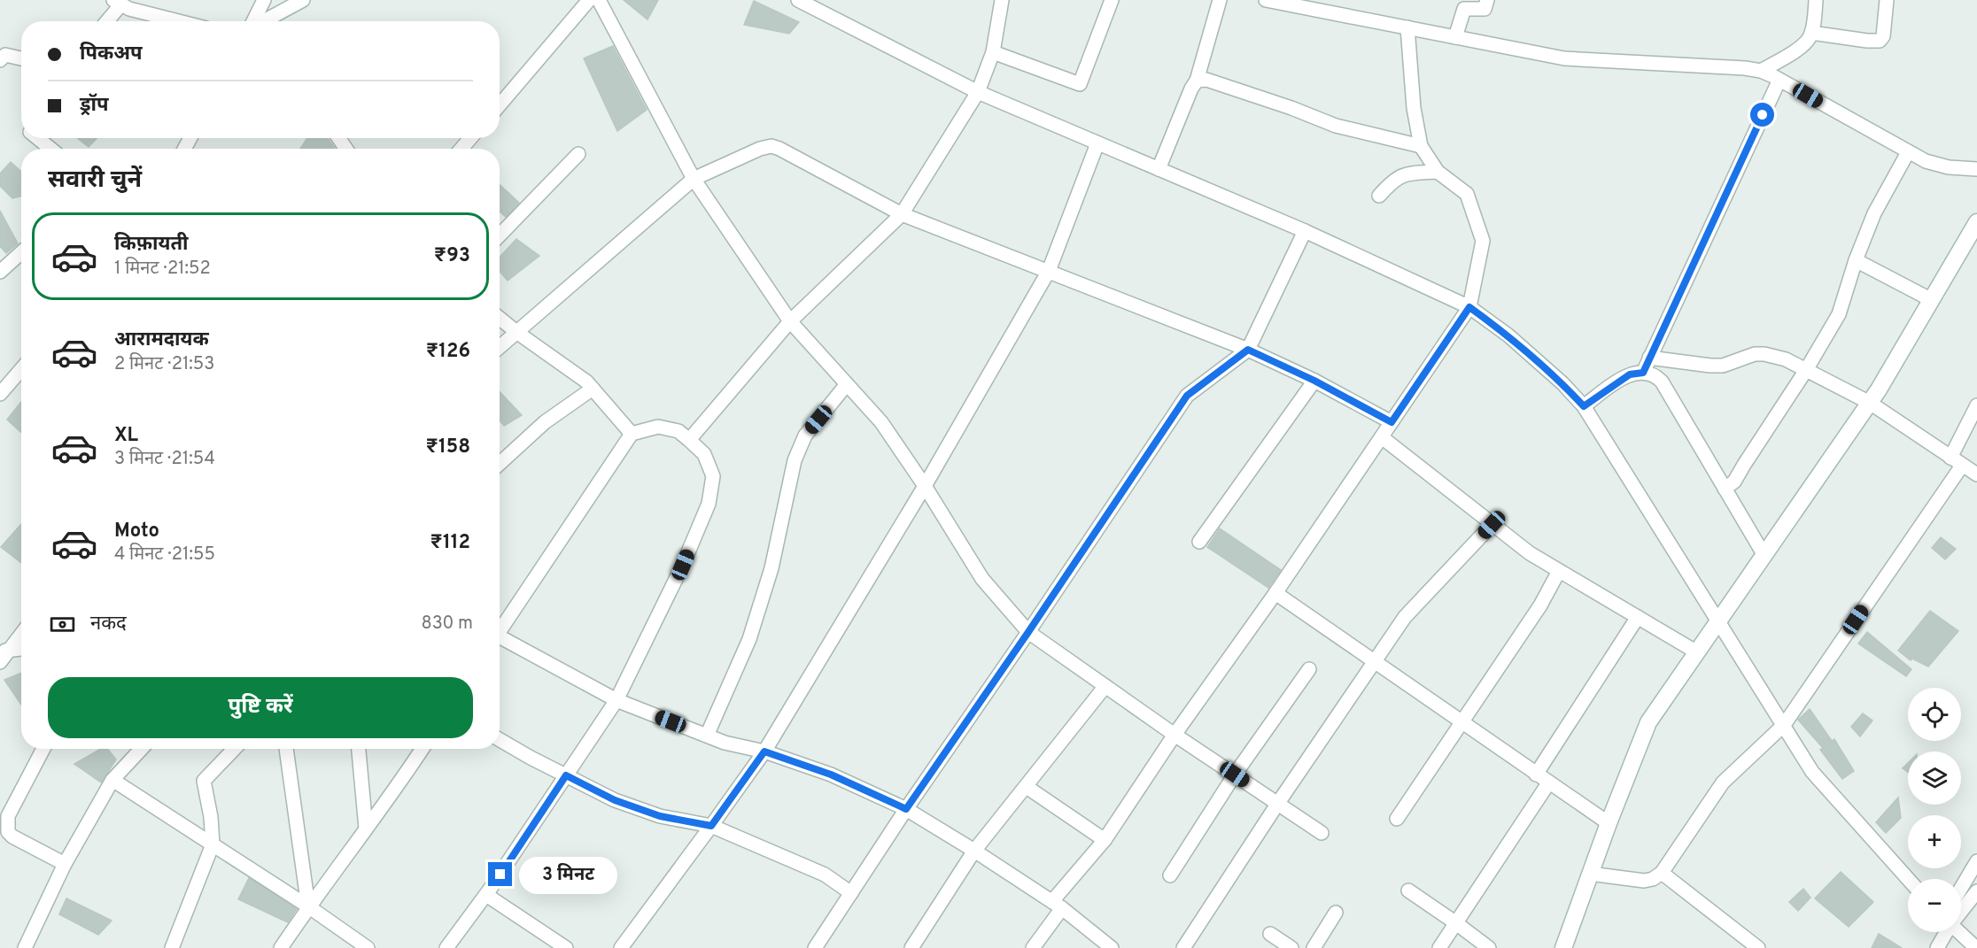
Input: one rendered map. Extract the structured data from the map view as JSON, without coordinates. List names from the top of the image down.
{
  "page": {
    "banner": ["पिकअप", "ड्रॉप"],
    "heading": "सवारी चुनें",
    "list": [
      {
        "name": "किफ़ायती",
        "note": "1 मिनट · 21:52",
        "value": "₹93"
      },
      {
        "name": "आरामदायक",
        "note": "2 मिनट · 21:53",
        "value": "₹126"
      },
      {
        "name": "XL",
        "note": "3 मिनट · 21:54",
        "value": "₹158"
      },
      {
        "name": "Moto",
        "note": "4 मिनट · 21:55",
        "value": "₹112"
      }
    ],
    "pay": ["नकद", "830 m"],
    "buttons": "पुष्टि करें",
    "map_buttons": ["+", "−"],
    "bubble": "3 मिनट"
  }
}
